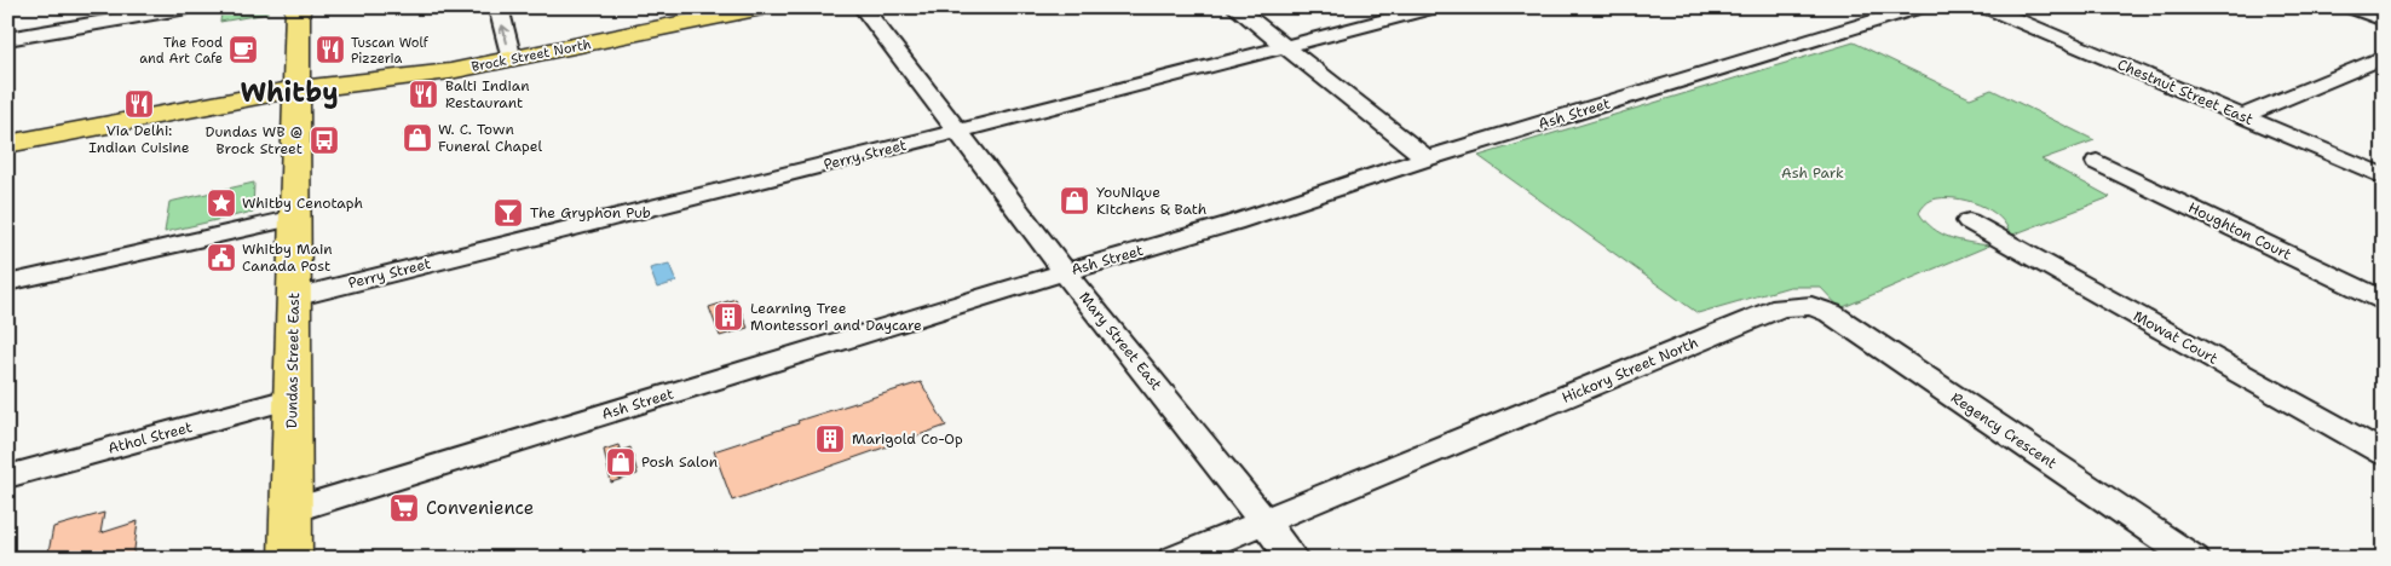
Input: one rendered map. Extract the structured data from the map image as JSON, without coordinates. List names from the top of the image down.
{
  "streets": {
    "main road": ["Brock Street North", "Dundas Street East"],
    "street": [
      "Chestnut Street East",
      "Ash Street",
      "Perry Street",
      "Houghton Court",
      "Mowat Court",
      "Mary Street East",
      "Hickory Street North",
      "Regency Crescent",
      "Athol Street"
    ]
  },
  "crossings": [
    ["Brock Street North", "Dundas Street East"],
    ["Ash Street", "Mary Street East"],
    ["Ash Street", "Dundas Street East"],
    ["Perry Street", "Mary Street East"],
    ["Perry Street", "Dundas Street East"],
    ["Mary Street East", "Hickory Street North"],
    ["Dundas Street East", "Athol Street"],
    ["Hickory Street North", "Regency Crescent"]
  ],
  "districts": ["Whitby"],
  "parks": ["Ash Park"],
  "places": {
    "cafe": ["The Food and Art Cafe"],
    "restaurant": ["Tuscan Wolf Pizzeria", "Balti Indian Restaurant", "Via Delhi: Indian Cuisine"],
    "shop": ["W. C. Town Funeral Chapel", "YouNique Kitchens & Bath", "Posh Salon"],
    "bus stop": ["Dundas WB @ Brock Street"],
    "place": ["Whitby Cenotaph"],
    "bar": ["The Gryphon Pub"],
    "public building": ["Whitby Main Canada Post"],
    "building": ["Learning Tree Montessori and Daycare", "Marigold Co-Op"],
    "supermarket": ["Convenience"]
  }
}
